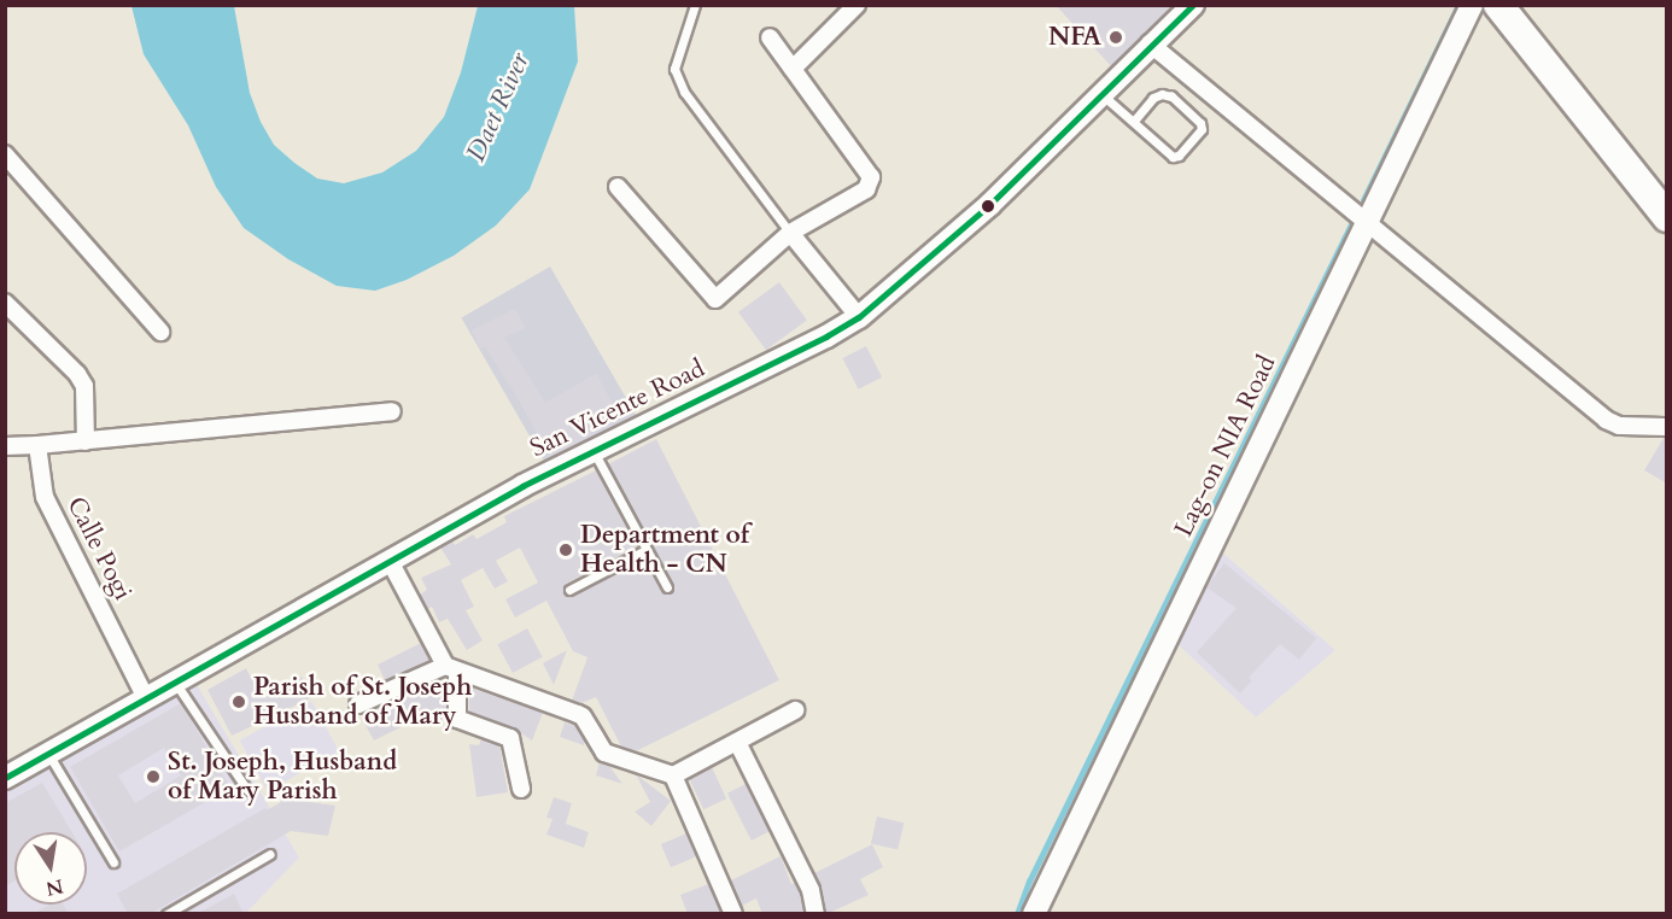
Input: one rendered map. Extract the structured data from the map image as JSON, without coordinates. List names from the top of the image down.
{
  "streets": {
    "main road": ["San Vicente Road", "Lag-on NIA Road"],
    "street": ["Calle Pogi"]
  },
  "crossings": [
    ["San Vicente Road", "Calle Pogi"]
  ],
  "water": ["Daet River"],
  "places": [
    "NFA",
    "Department of Health - CN",
    "Parish of St. Joseph Husband of Mary",
    "St. Joseph, Husband of Mary Parish"
  ],
  "north": "bottom"
}
